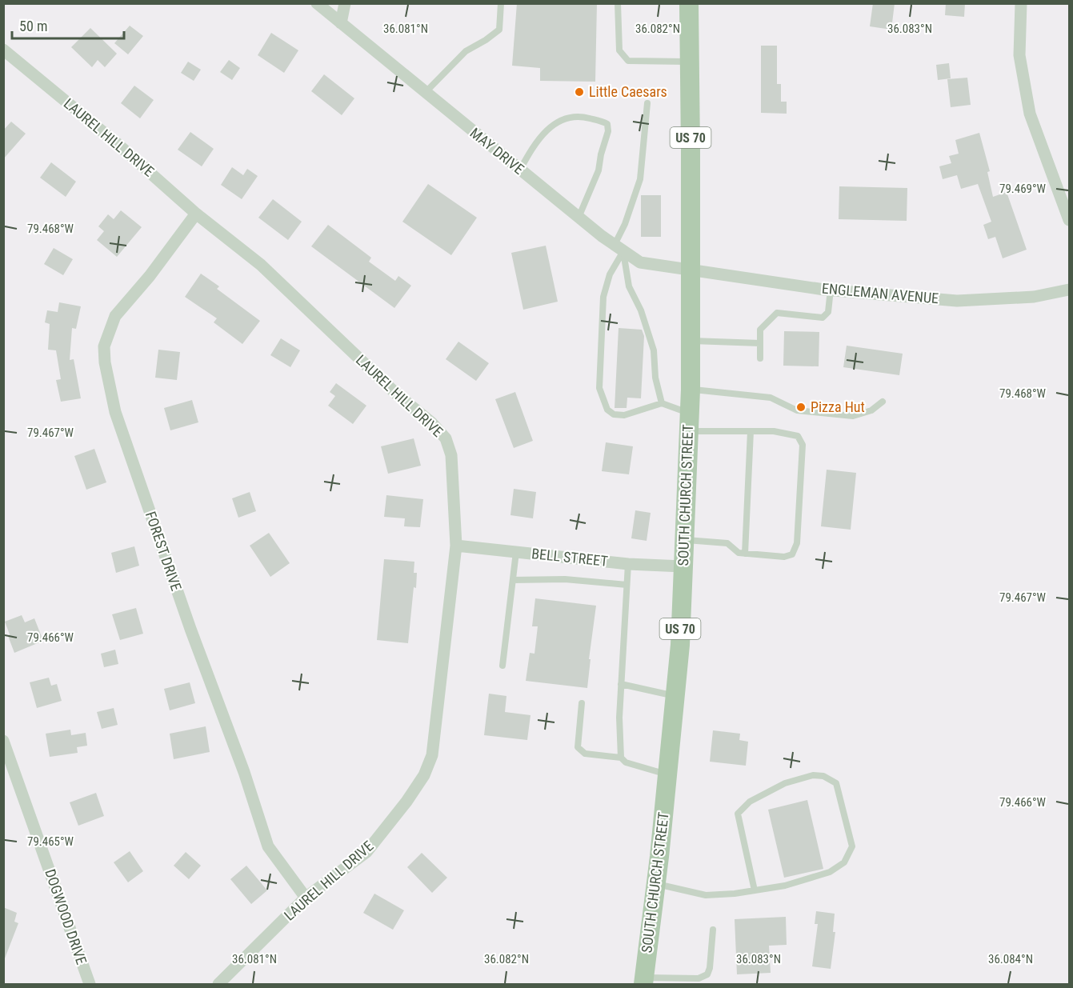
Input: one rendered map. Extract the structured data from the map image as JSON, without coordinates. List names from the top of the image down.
{
  "streets": {
    "main road": ["US 70", "SOUTH CHURCH STREET"],
    "street": [
      "LAUREL HILL DRIVE",
      "MAY DRIVE",
      "ENGLEMAN AVENUE",
      "FOREST DRIVE",
      "BELL STREET",
      "DOGWOOD DRIVE"
    ]
  },
  "crossings": [
    ["LAUREL HILL DRIVE", "FOREST DRIVE"],
    ["LAUREL HILL DRIVE", "BELL STREET"],
    ["MAY DRIVE", "ENGLEMAN AVENUE"],
    ["MAY DRIVE", "SOUTH CHURCH STREET"],
    ["ENGLEMAN AVENUE", "SOUTH CHURCH STREET"],
    ["SOUTH CHURCH STREET", "BELL STREET"]
  ],
  "places": ["Little Caesars", "Pizza Hut"],
  "scale_bar": "50 m",
  "coordinates": [
    "36.081°N",
    "36.082°N",
    "36.083°N",
    "79.469°W",
    "79.468°W",
    "79.467°W",
    "79.466°W",
    "79.465°W",
    "36.084°N"
  ]
}
